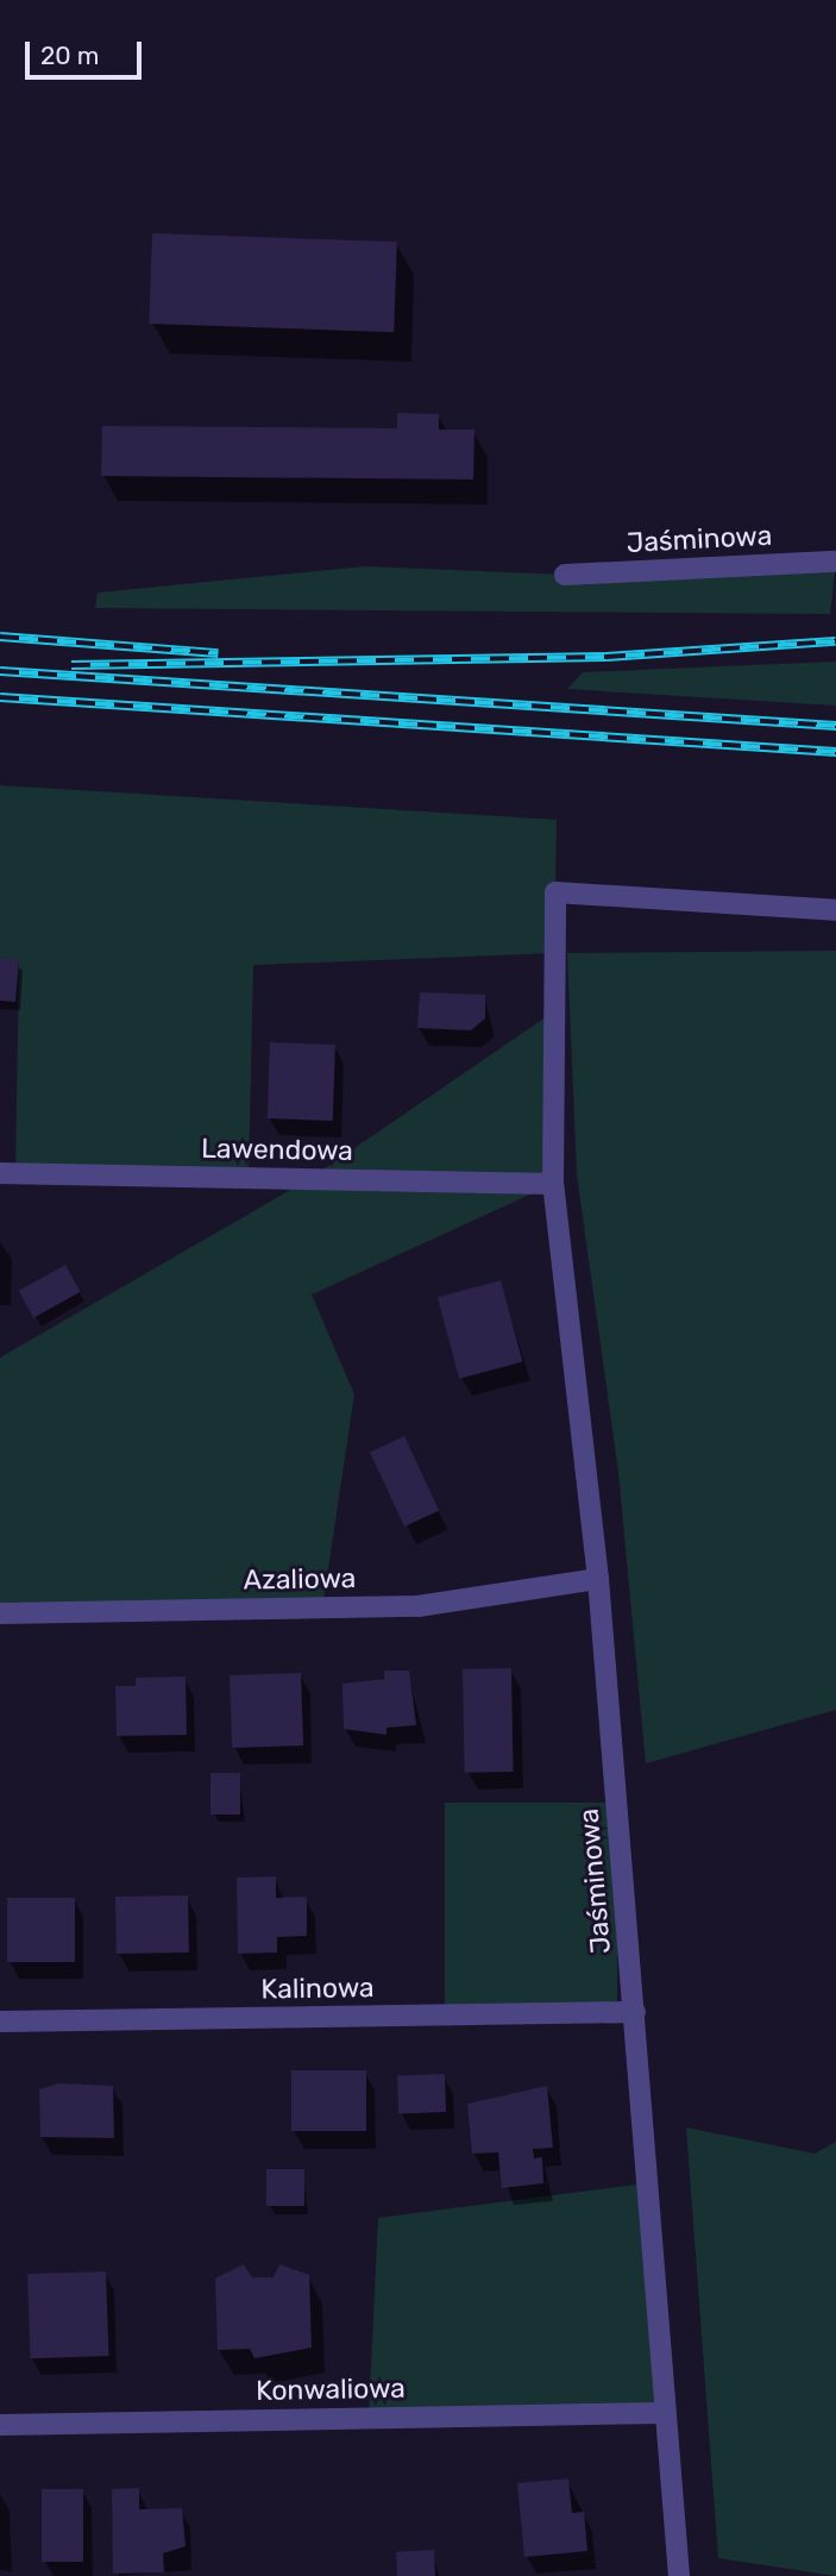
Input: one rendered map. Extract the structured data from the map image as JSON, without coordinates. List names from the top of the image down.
{
  "streets": {
    "street": [
      "Jaśminowa",
      "Lawendowa",
      "Azaliowa",
      "Kalinowa",
      "Konwaliowa"
    ]
  },
  "crossings": [
    ["Jaśminowa", "Lawendowa"],
    ["Jaśminowa", "Azaliowa"],
    ["Jaśminowa", "Kalinowa"],
    ["Jaśminowa", "Konwaliowa"]
  ],
  "scale_bar": "20 m"
}
